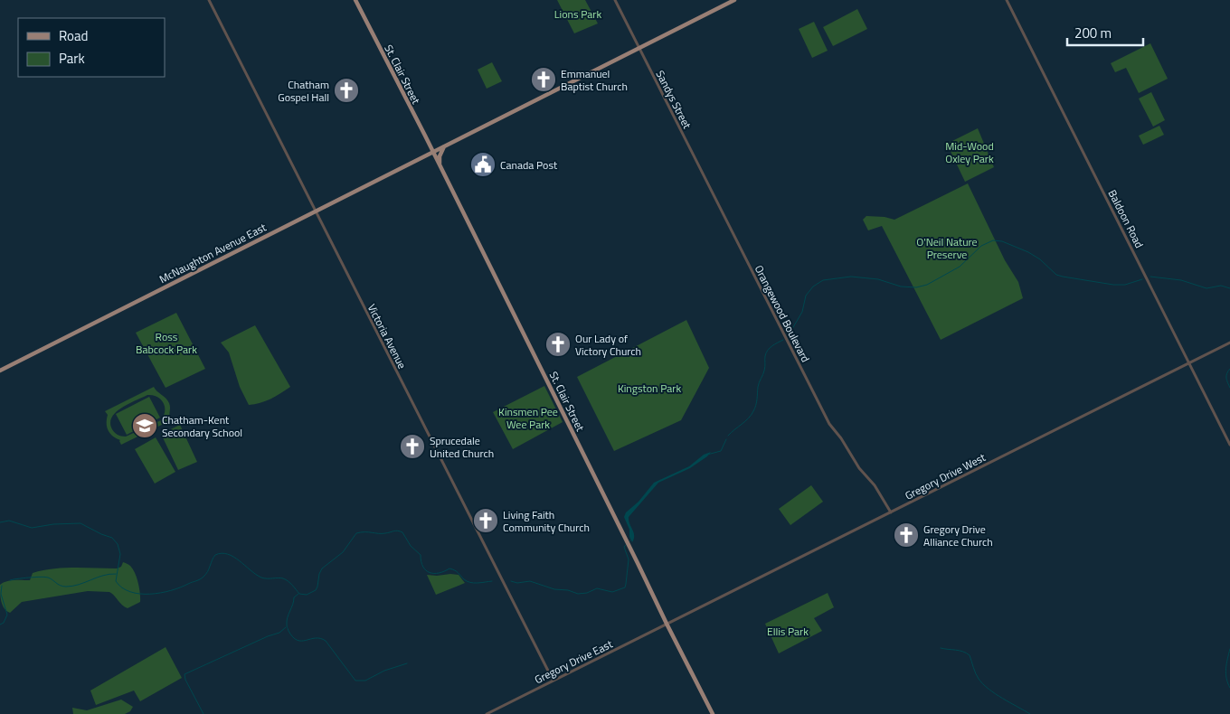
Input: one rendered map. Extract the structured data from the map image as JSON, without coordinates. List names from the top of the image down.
{
  "streets": {
    "main road": ["St. Clair Street", "McNaughton Avenue East"],
    "street": [
      "Sandys Street",
      "Baldoon Road",
      "Orangewood Boulevard",
      "Victoria Avenue",
      "Gregory Drive West",
      "Gregory Drive East"
    ]
  },
  "crossings": [
    ["St. Clair Street", "McNaughton Avenue East"],
    ["St. Clair Street", "Gregory Drive West"],
    ["St. Clair Street", "Gregory Drive East"],
    ["Sandys Street", "McNaughton Avenue East"],
    ["Sandys Street", "Orangewood Boulevard"],
    ["Baldoon Road", "Gregory Drive West"],
    ["McNaughton Avenue East", "Victoria Avenue"],
    ["Orangewood Boulevard", "Gregory Drive West"],
    ["Victoria Avenue", "Gregory Drive East"],
    ["Gregory Drive West", "Gregory Drive East"]
  ],
  "parks": [
    "Lions Park",
    "Mid-Wood Oxley Park",
    "O'Neil Nature Preserve",
    "Ross Babcock Park",
    "Kingston Park",
    "Kinsmen Pee Wee Park",
    "Ellis Park"
  ],
  "places": {
    "church": [
      "Emmanuel Baptist Church",
      "Chatham Gospel Hall",
      "Our Lady of Victory Church",
      "Sprucedale United Church",
      "Living Faith Community Church",
      "Gregory Drive Alliance Church"
    ],
    "public building": ["Canada Post"],
    "school or university": ["Chatham-Kent Secondary School"]
  },
  "legend": ["Road", "Park"],
  "scale_bar": "200 m"
}
